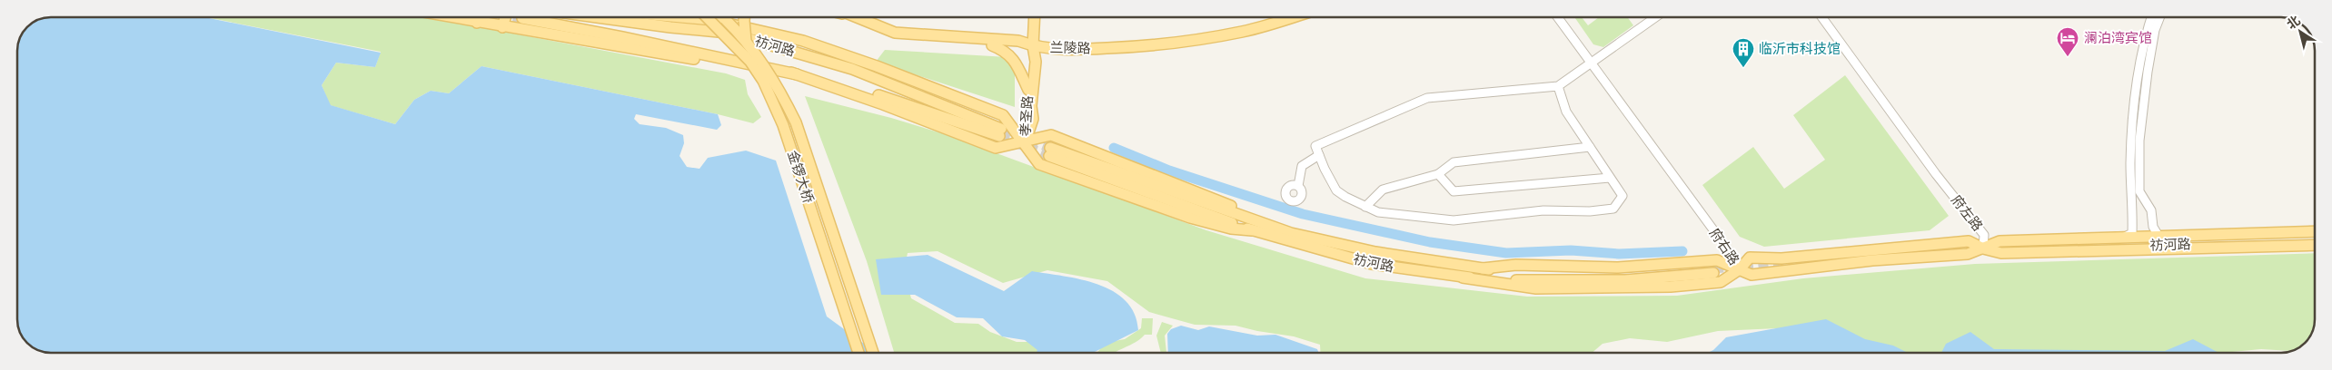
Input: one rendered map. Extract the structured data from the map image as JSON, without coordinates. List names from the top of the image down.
{
  "streets": {
    "main road": [
      "祊河路",
      "兰陵路",
      "孝圣路",
      "金锣大桥"
    ],
    "street": ["府左路", "府右路"]
  },
  "crossings": [
    ["祊河路", "孝圣路"],
    ["兰陵路", "孝圣路"]
  ],
  "places": {
    "hotel": ["澜泊湾宾馆"],
    "building": ["临沂市科技馆"]
  },
  "north": "top left"
}
